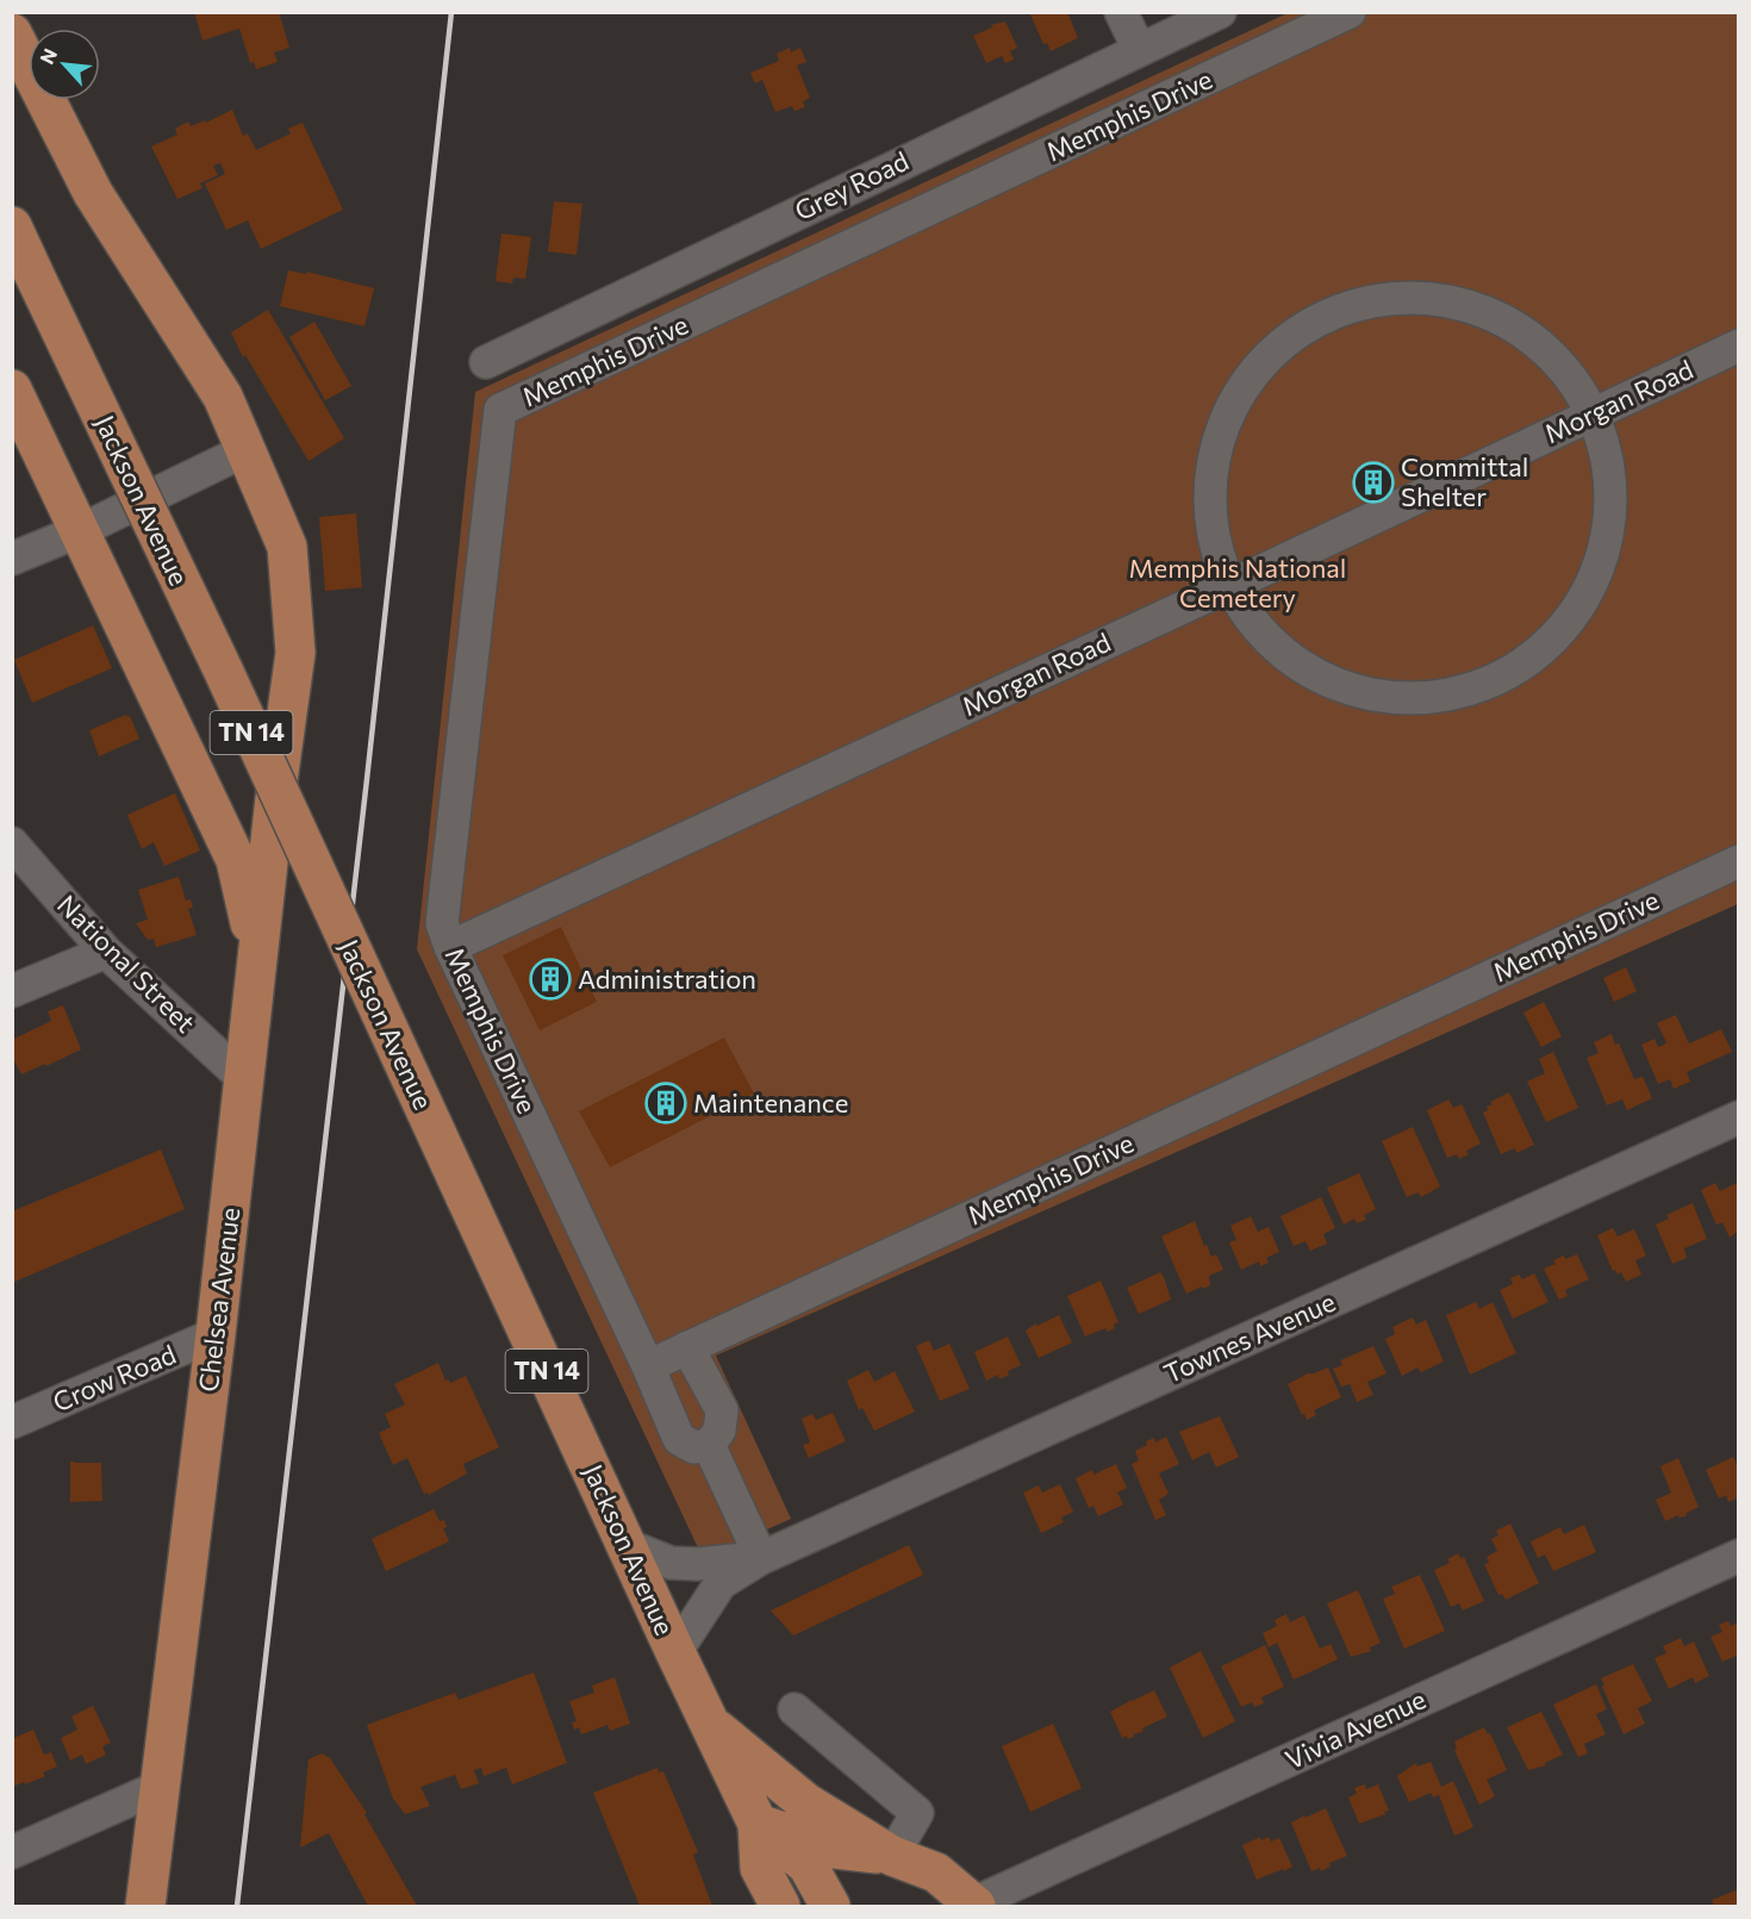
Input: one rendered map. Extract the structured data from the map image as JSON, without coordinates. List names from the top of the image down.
{
  "streets": {
    "main road": ["Jackson Avenue", "TN 14", "Chelsea Avenue"],
    "street": [
      "Memphis Drive",
      "Grey Road",
      "Morgan Road",
      "National Street",
      "Townes Avenue",
      "Crow Road",
      "Vivia Avenue"
    ]
  },
  "crossings": [
    ["Memphis Drive", "Morgan Road"],
    ["Jackson Avenue", "Townes Avenue"],
    ["National Street", "Chelsea Avenue"],
    ["Chelsea Avenue", "Crow Road"]
  ],
  "parks": ["Memphis National Cemetery"],
  "places": {
    "building": ["Committal Shelter", "Administration", "Maintenance"]
  },
  "north": "top left"
}
